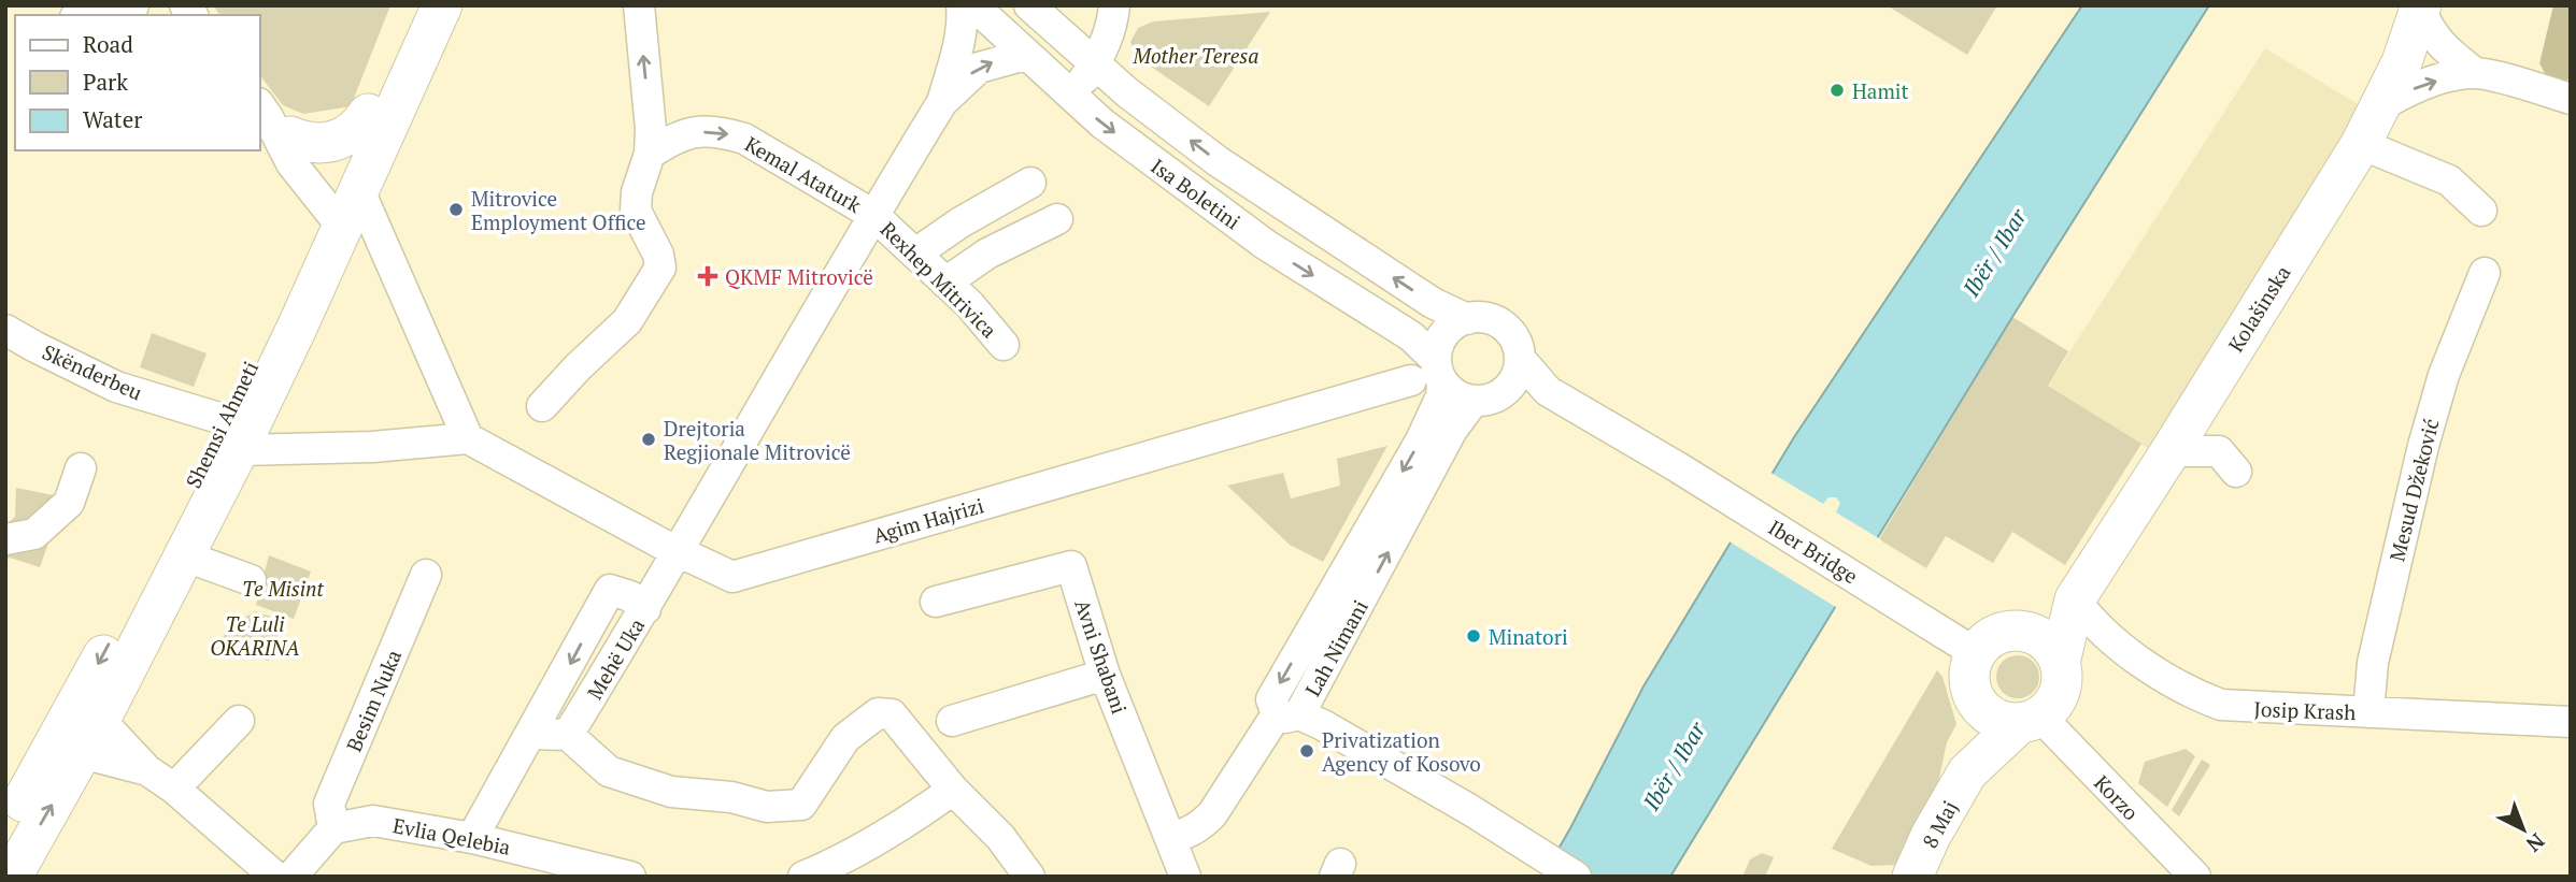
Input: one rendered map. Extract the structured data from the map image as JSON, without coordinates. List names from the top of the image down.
{
  "streets": {
    "main road": ["Kolašinska", "Shemsi Ahmeti", "8 Maj"],
    "street": [
      "Kemal Ataturk",
      "Isa Boletini",
      "Rexhep Mitrivica",
      "Skënderbeu",
      "Mesud Džeković",
      "Agim Hajrizi",
      "Iber Bridge",
      "Lah Nimani",
      "Avni Shabani",
      "Mehë Uka",
      "Besim Nuka",
      "Josip Krash",
      "Korzo",
      "Evlia Qelebia"
    ]
  },
  "crossings": [
    ["Kemal Ataturk", "Rexhep Mitrivica"],
    ["Isa Boletini", "Lah Nimani"],
    ["Kolašinska", "Iber Bridge"],
    ["Kolašinska", "Josip Krash"],
    ["Kolašinska", "Korzo"],
    ["Kolašinska", "8 Maj"],
    ["Skënderbeu", "Shemsi Ahmeti"],
    ["Skënderbeu", "Agim Hajrizi"],
    ["Mesud Džeković", "Josip Krash"],
    ["Iber Bridge", "Korzo"],
    ["Iber Bridge", "8 Maj"],
    ["Mehë Uka", "Evlia Qelebia"],
    ["Besim Nuka", "Evlia Qelebia"],
    ["Korzo", "8 Maj"]
  ],
  "one_way": ["Kemal Ataturk"],
  "water": ["Ibër / Ibar"],
  "parks": ["Mother Teresa", "Te Misint", "Te Luli OKARINA"],
  "places": {
    "other": [
      "Hamit",
      "Mitrovice Employment Office",
      "Drejtoria Regjionale Mitrovicë",
      "Minatori",
      "Privatization Agency of Kosovo"
    ],
    "health": ["QKMF Mitrovicë"]
  },
  "legend": ["Road", "Park", "Water"],
  "north": "bottom right"
}
